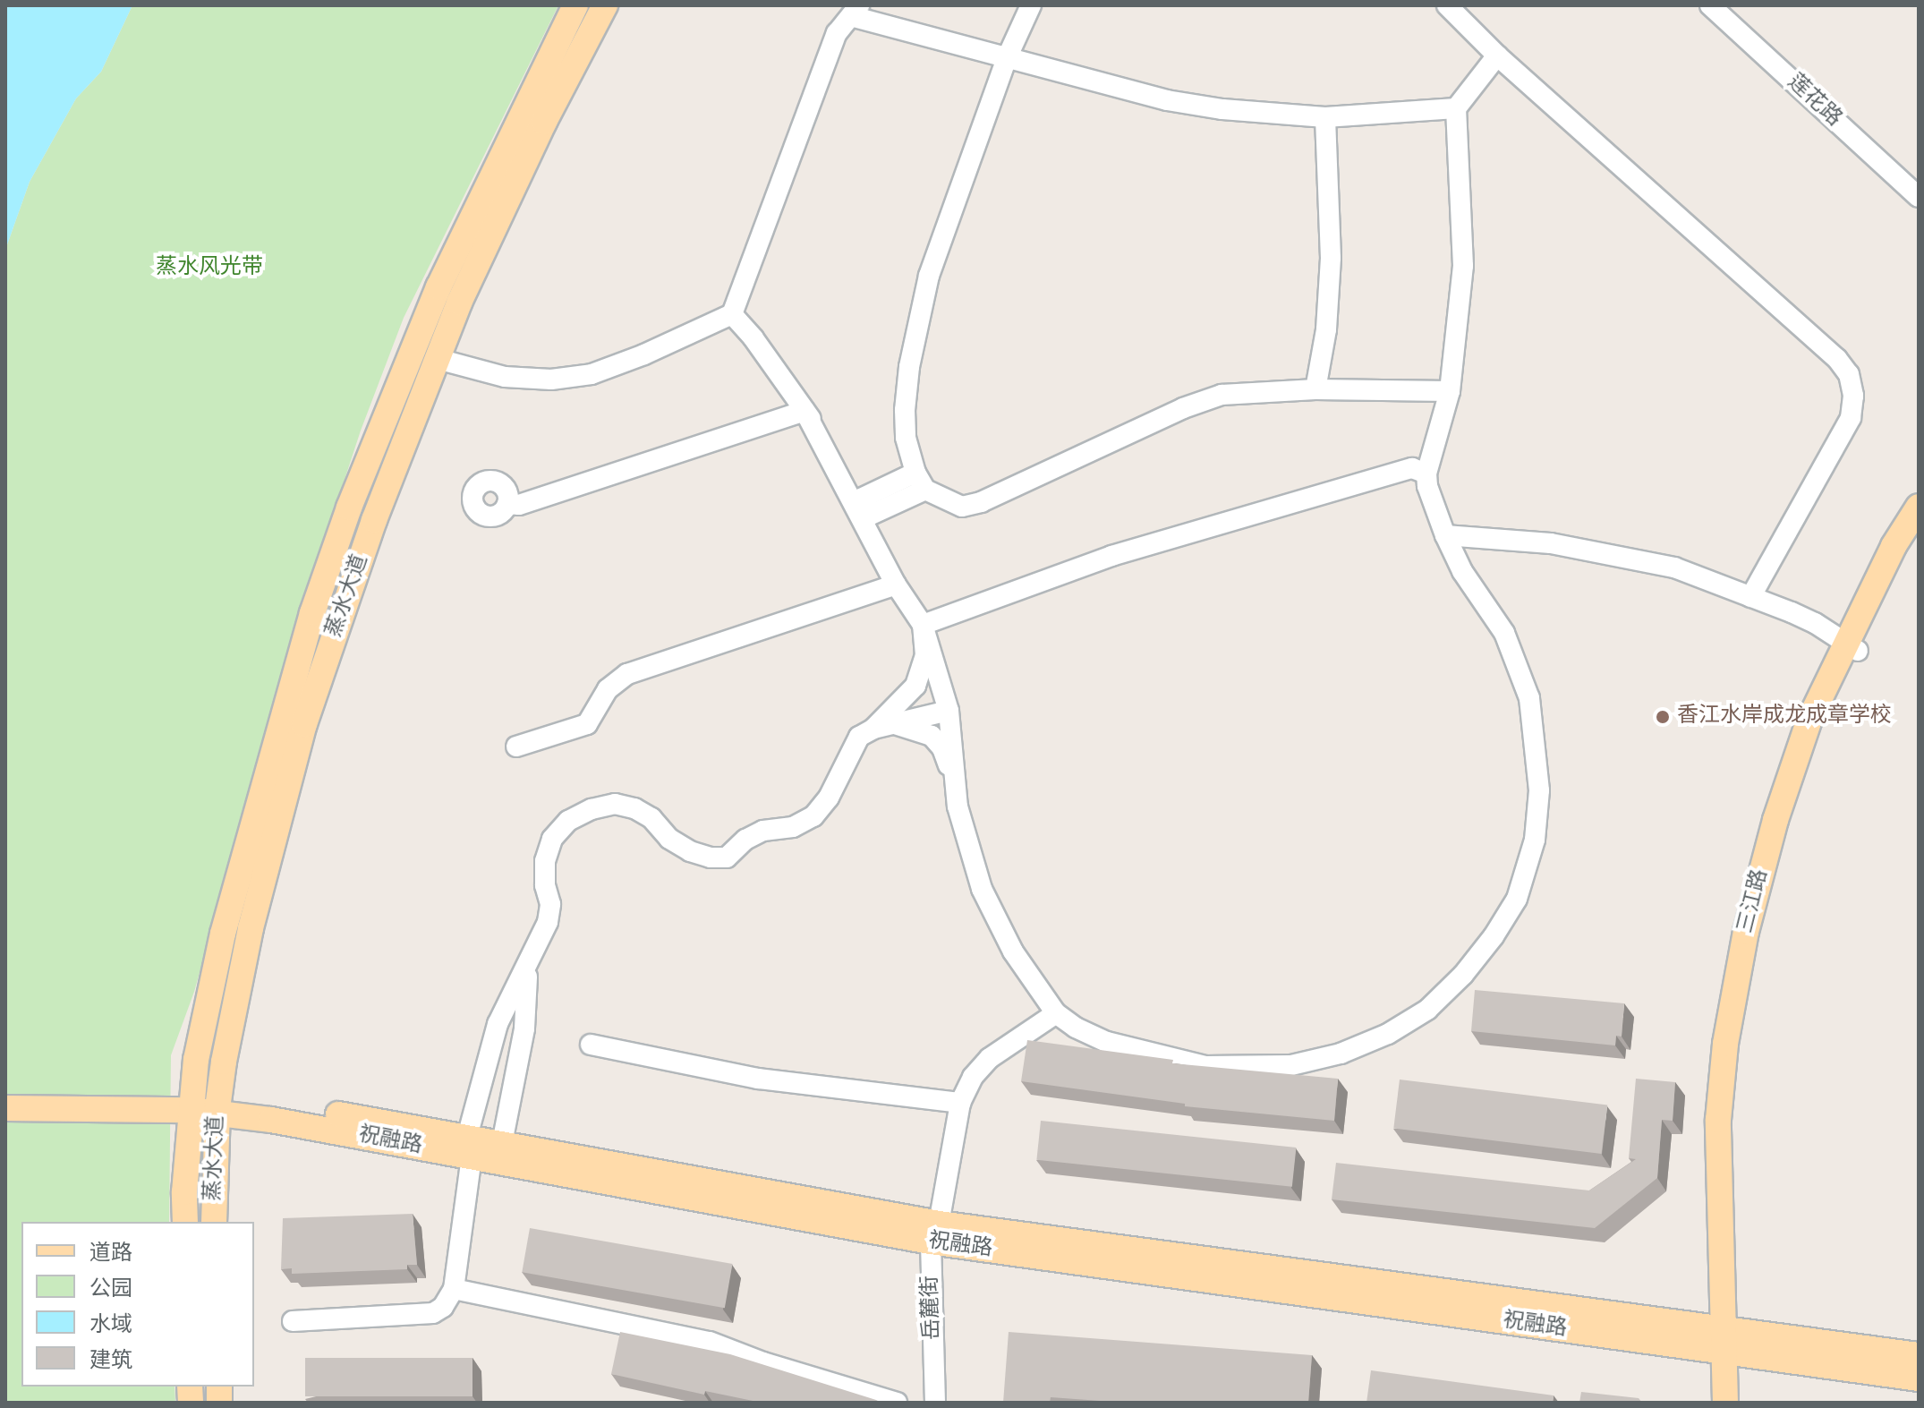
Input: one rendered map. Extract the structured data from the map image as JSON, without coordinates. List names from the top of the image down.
{
  "streets": {
    "main road": ["蒸水大道", "三江路", "祝融路"],
    "street": ["莲花路", "岳麓街"]
  },
  "crossings": [
    ["蒸水大道", "祝融路"],
    ["三江路", "祝融路"],
    ["祝融路", "岳麓街"]
  ],
  "parks": ["蒸水风光带"],
  "places": ["香江水岸成龙成章学校"],
  "legend": [
    "道路",
    "公园",
    "水域",
    "建筑"
  ]
}
